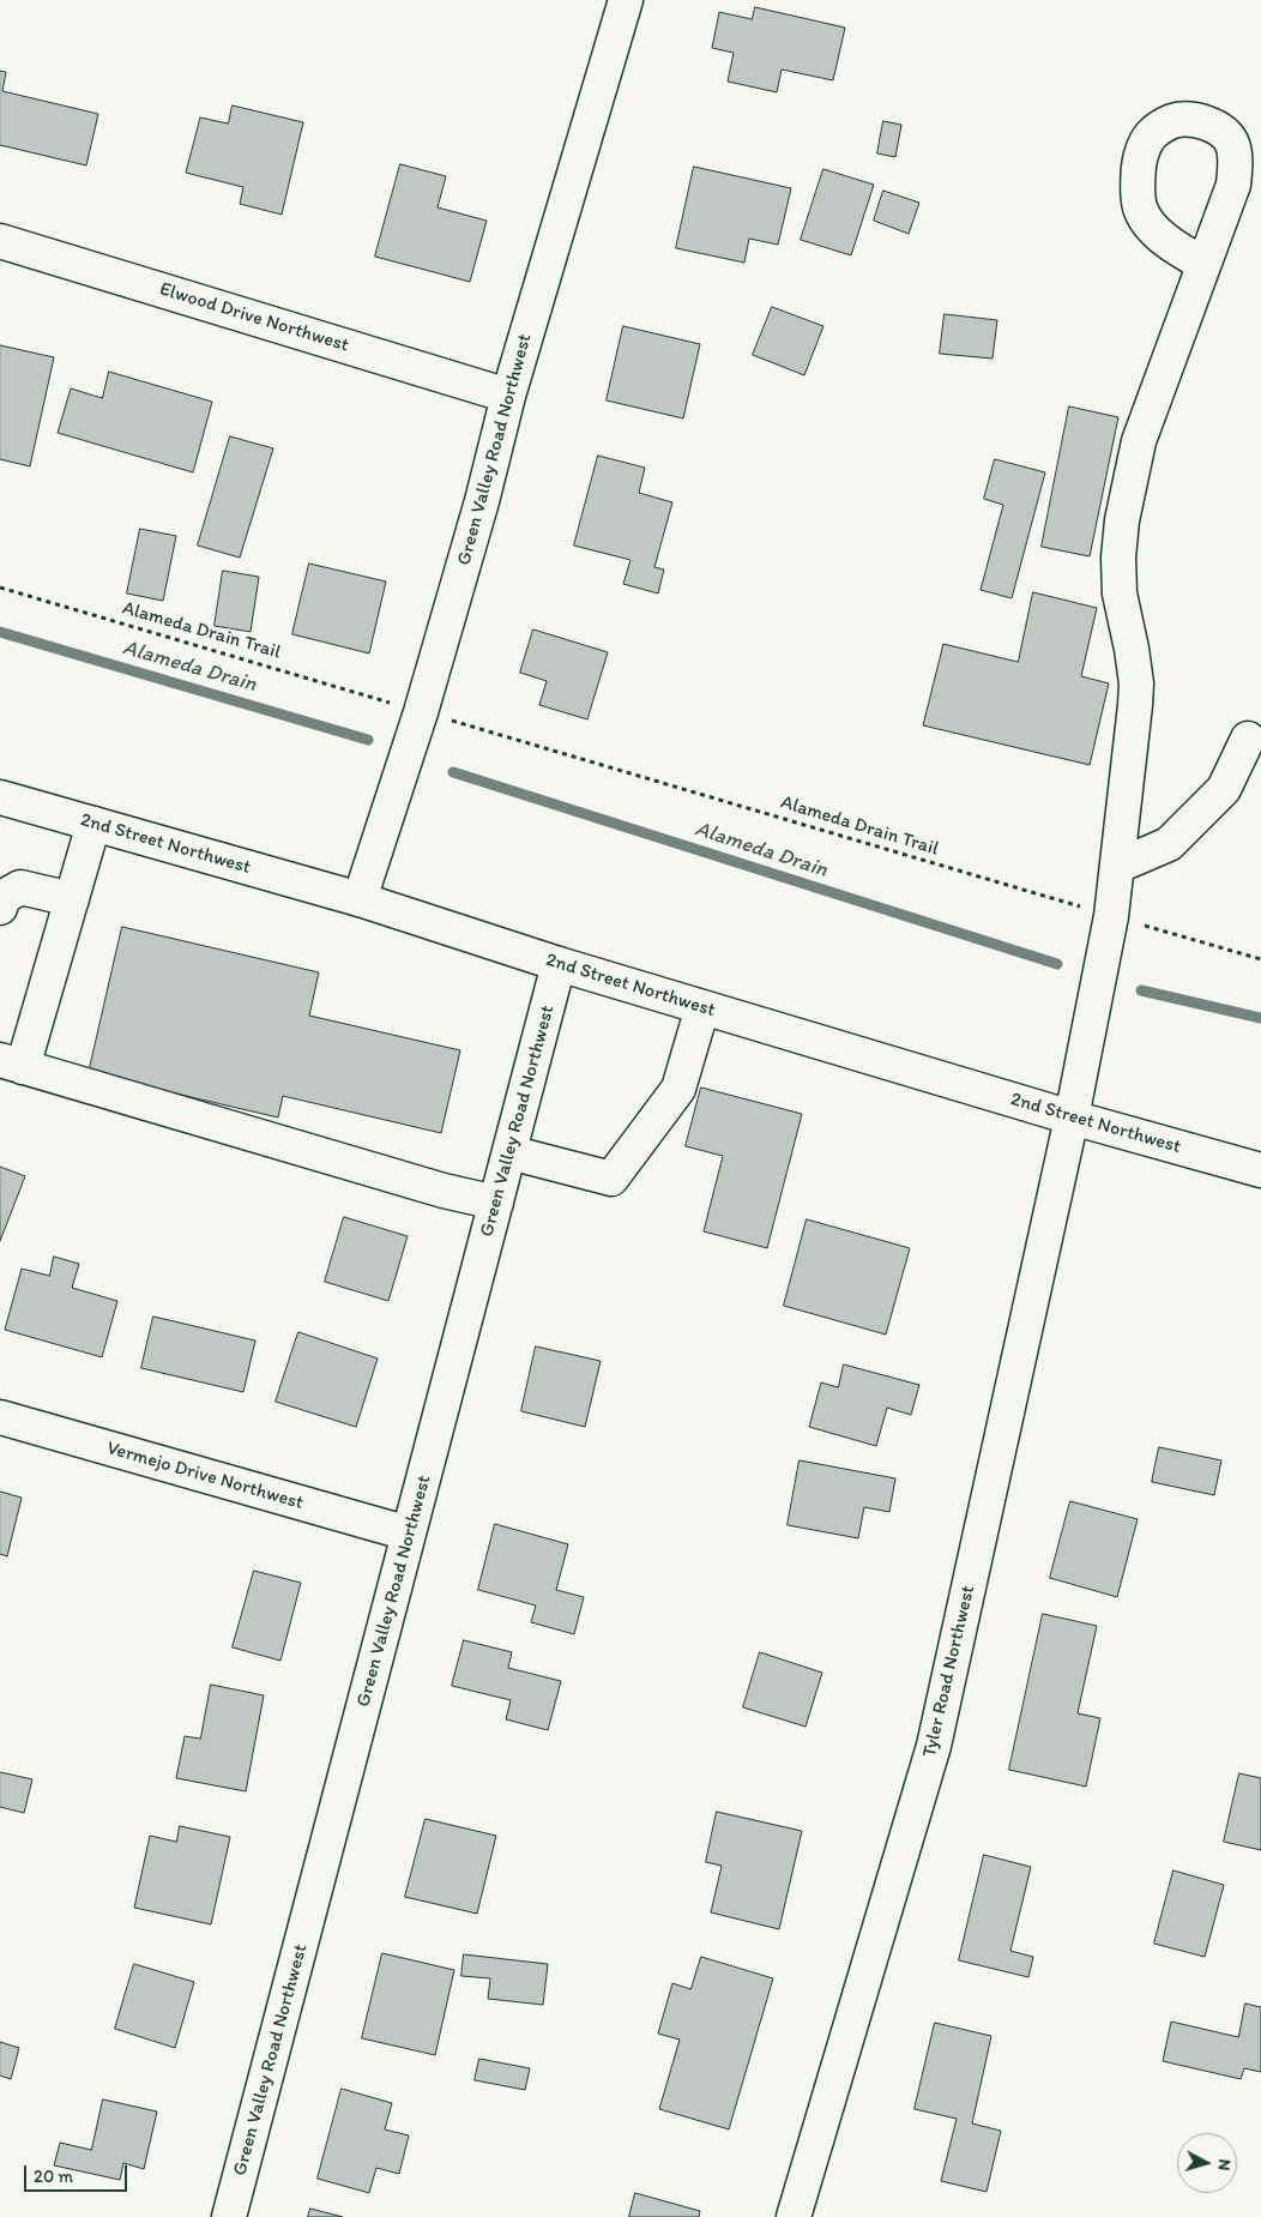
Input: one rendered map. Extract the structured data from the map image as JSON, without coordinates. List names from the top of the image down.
{
  "streets": {
    "street": [
      "Elwood Drive Northwest",
      "Green Valley Road Northwest",
      "2nd Street Northwest",
      "Vermejo Drive Northwest",
      "Tyler Road Northwest"
    ],
    "path": ["Alameda Drain Trail"]
  },
  "crossings": [
    ["Elwood Drive Northwest", "Green Valley Road Northwest"],
    ["Green Valley Road Northwest", "2nd Street Northwest"],
    ["Green Valley Road Northwest", "Vermejo Drive Northwest"],
    ["Alameda Drain Trail", "Tyler Road Northwest"],
    ["2nd Street Northwest", "Tyler Road Northwest"]
  ],
  "water": ["Alameda Drain"],
  "scale_bar": "20 m",
  "north": "right"
}
